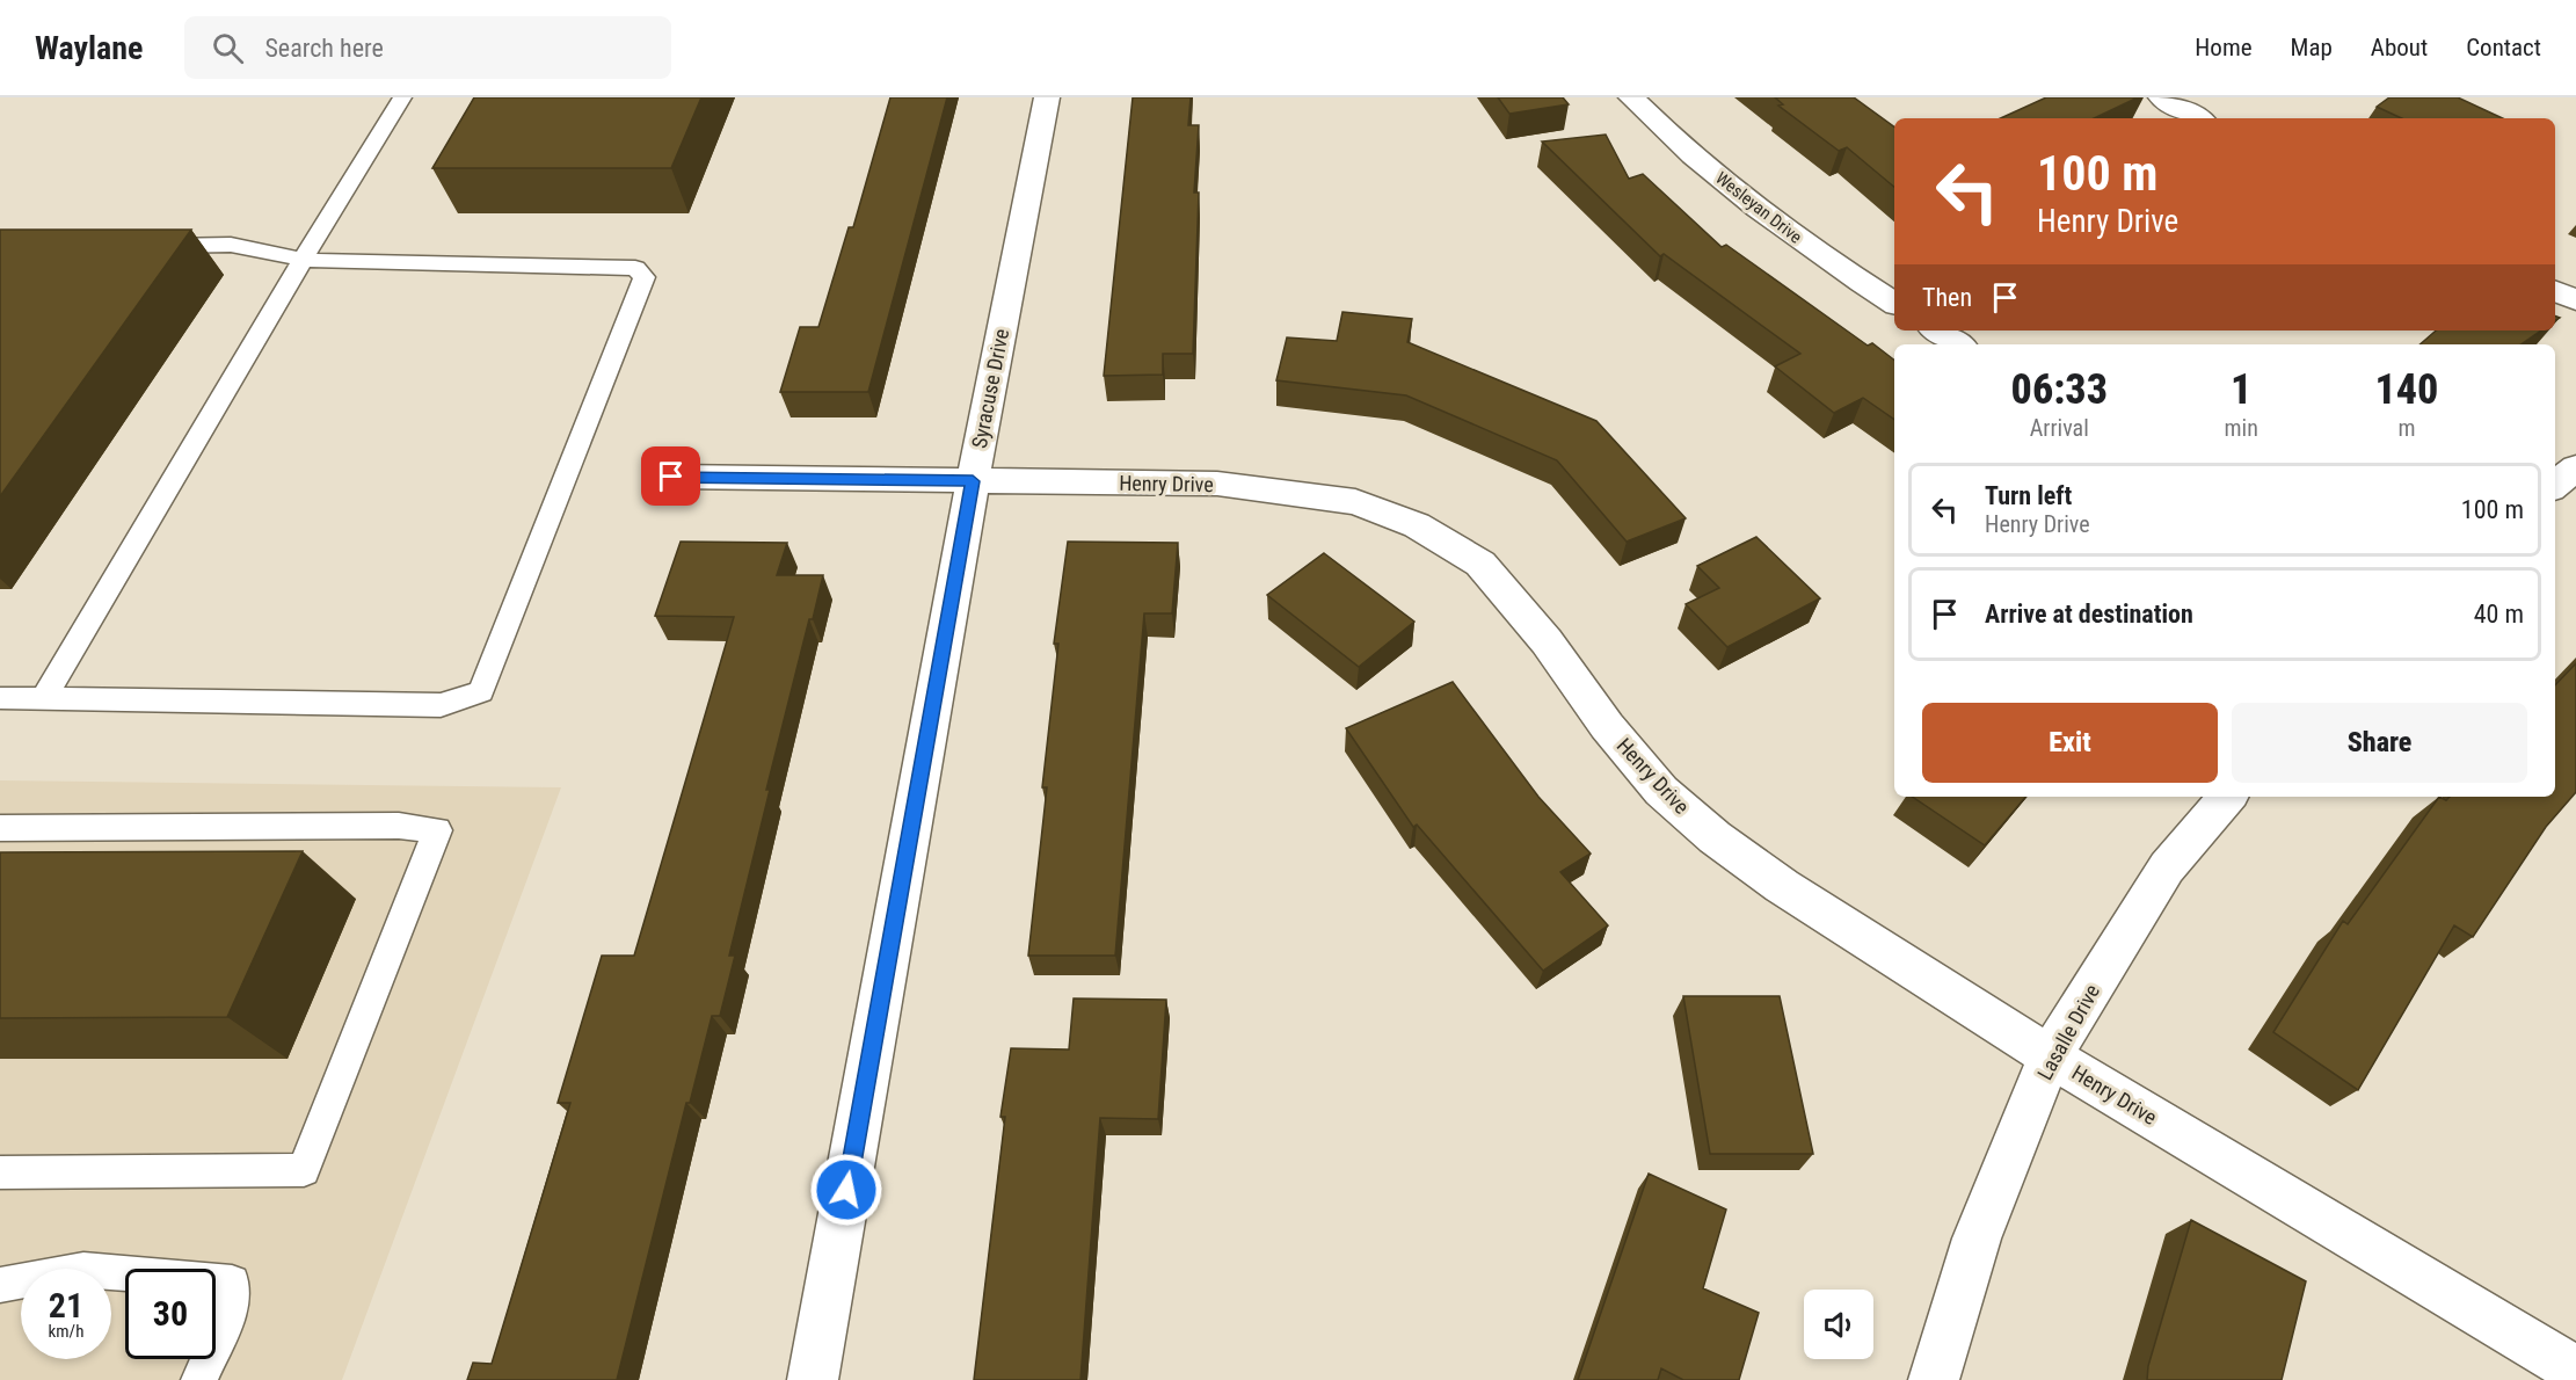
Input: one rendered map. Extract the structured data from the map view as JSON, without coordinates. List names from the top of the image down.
{
  "streets": {
    "street": [
      "Wesleyan Drive",
      "Syracuse Drive",
      "Henry Drive",
      "Lasalle Drive"
    ]
  },
  "crossings": [
    ["Syracuse Drive", "Henry Drive"],
    ["Henry Drive", "Lasalle Drive"]
  ],
  "page": {
    "header": "Waylane",
    "search": "Search here",
    "nav": [
      "Home",
      "Map",
      "About",
      "Contact"
    ],
    "turn": ["100 m", "Henry Drive"],
    "then": "Then",
    "eta": [
      "06:33",
      "Arrival",
      "1",
      "min",
      "140",
      "m"
    ],
    "list": [
      {
        "name": "Turn left",
        "note": "Henry Drive",
        "value": "100 m"
      },
      {
        "name": "Arrive at destination",
        "value": "40 m"
      }
    ],
    "buttons": ["Exit", "Share"],
    "speed": "21 km/h",
    "limit": "30"
  }
}
